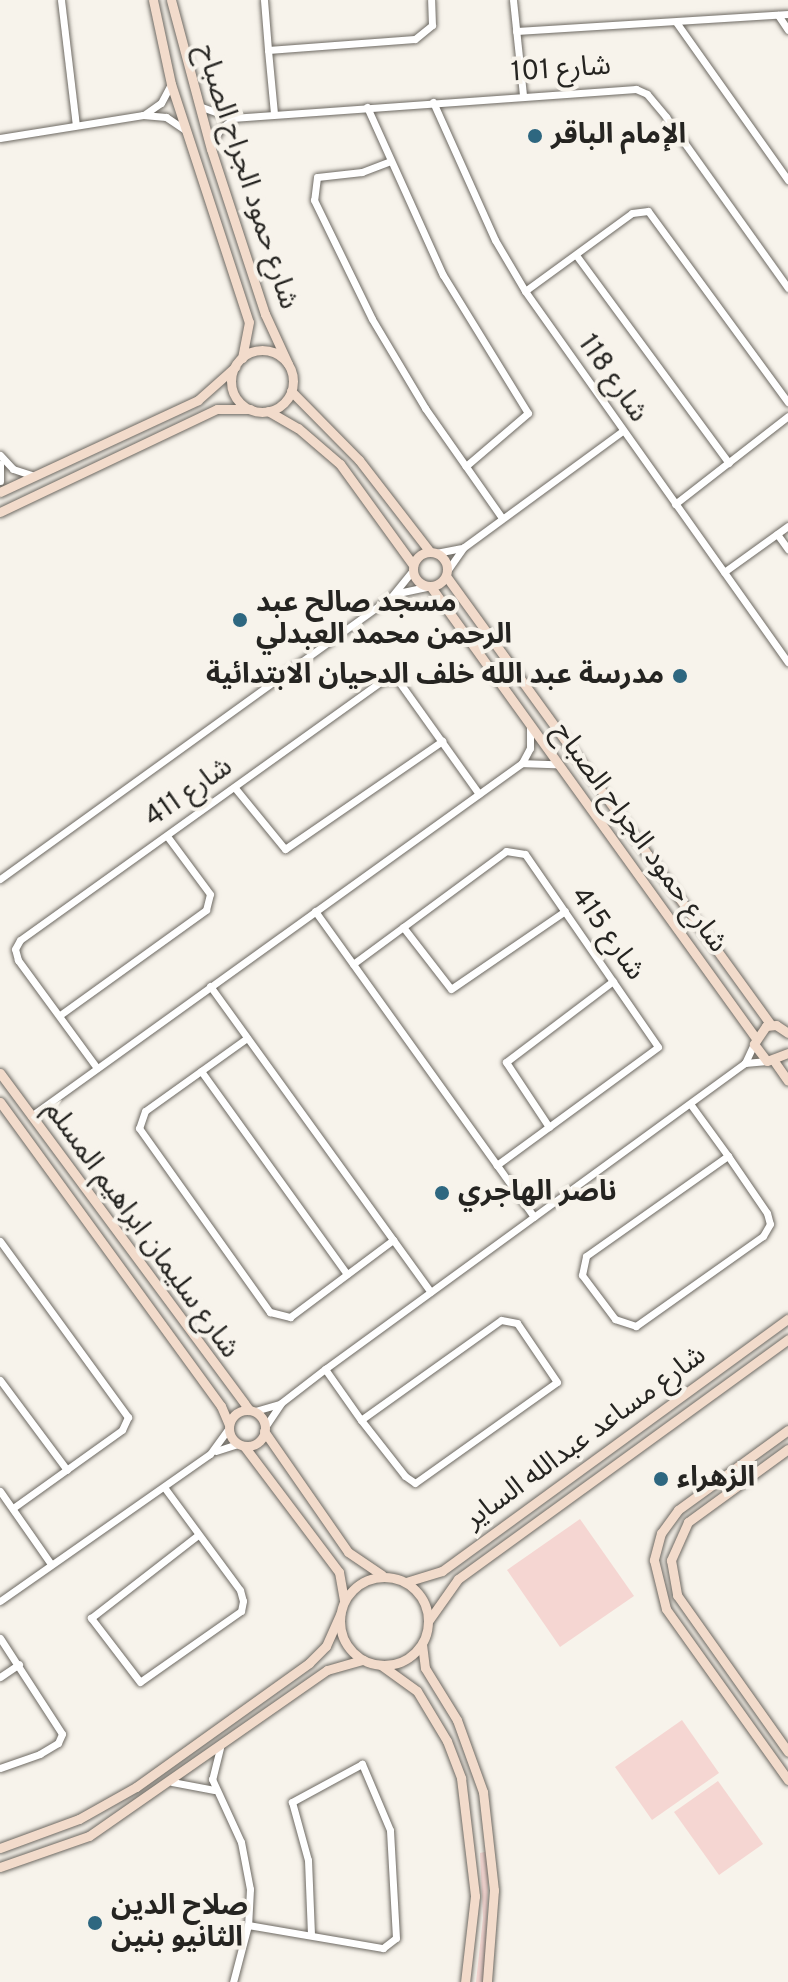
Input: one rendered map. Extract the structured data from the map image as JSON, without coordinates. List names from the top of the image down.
{
  "streets": {
    "street": [
      "شارع 101",
      "شارع حمود الجراح الصباح",
      "شارع 118",
      "شارع 411",
      "شارع 415",
      "شارع سليمان ابراهيم المسلم",
      "شارع مساعد عبدالله الساير"
    ]
  },
  "crossings": [
    ["شارع 101", "شارع حمود الجراح الصباح"],
    ["شارع 101", "شارع 118"]
  ],
  "places": [
    "الإمام الباقر",
    "مسجد صالح عبد الرحمن محمد العبدلي",
    "مدرسة عبد الله خلف الدحيان الابتدائية",
    "ناصر الهاجري",
    "الزهراء",
    "صلاح الدين الثانيو بنين"
  ]
}
